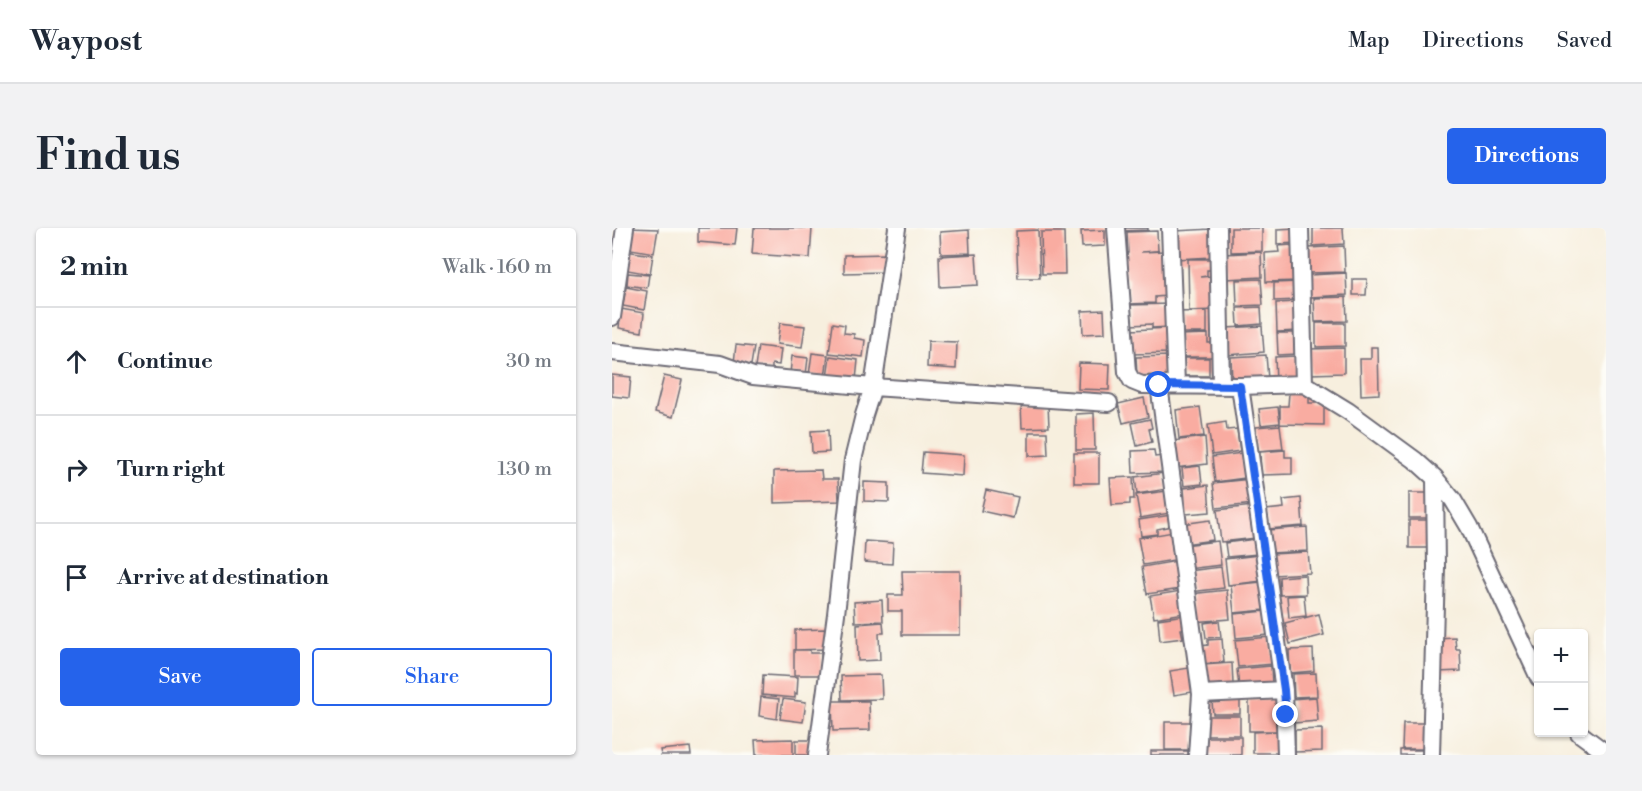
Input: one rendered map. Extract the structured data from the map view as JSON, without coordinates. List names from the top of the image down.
{
  "page": {
    "header": "Waypost",
    "nav": ["Map", "Directions", "Saved"],
    "buttons": [
      "Directions",
      ["Save", "Share"]
    ],
    "title": "Find us",
    "heading": ["2 min", "Walk · 160 m"],
    "list": [
      ["Continue", "30 m"],
      ["Turn right", "130 m"],
      "Arrive at destination"
    ],
    "map_buttons": ["+", "−"]
  }
}
